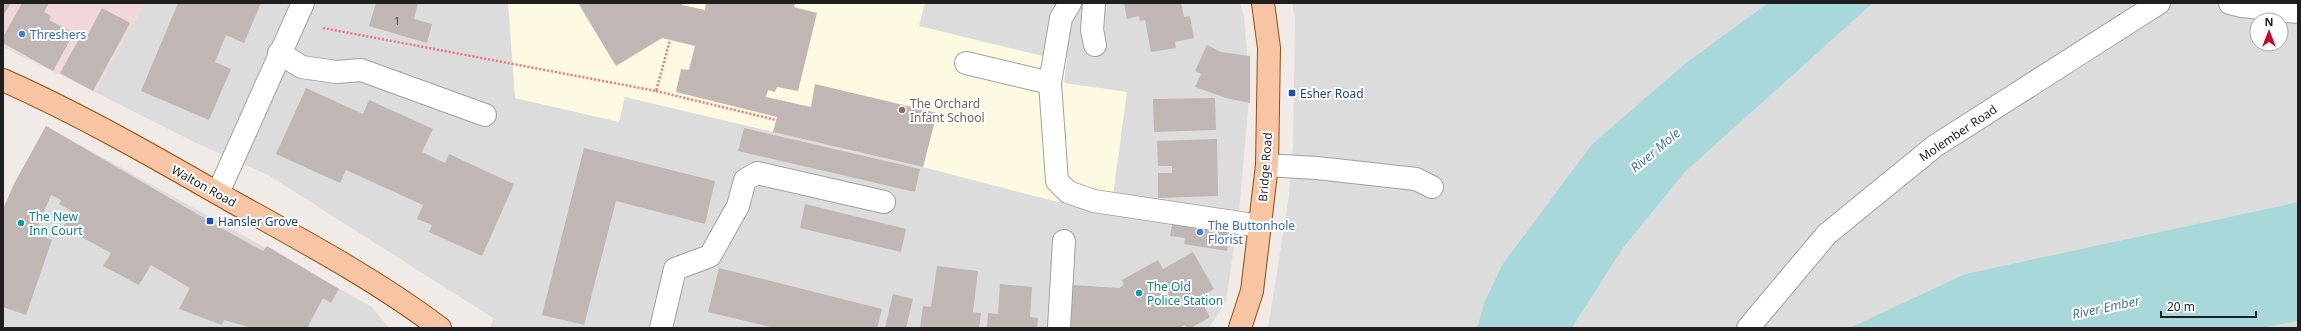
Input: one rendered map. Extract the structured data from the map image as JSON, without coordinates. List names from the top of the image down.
{
  "streets": {
    "main road": ["Bridge Road", "Walton Road"],
    "street": ["Molember Road"]
  },
  "water": ["River Mole", "River Ember"],
  "places": {
    "other": [
      "Threshers",
      "The Orchard Infant School",
      "The New Inn Court",
      "The Buttonhole Florist",
      "The Old Police Station"
    ],
    "transit": ["Esher Road", "Hansler Grove"]
  },
  "house_numbers": ["1"],
  "scale_bar": "20 m",
  "north": "top"
}
